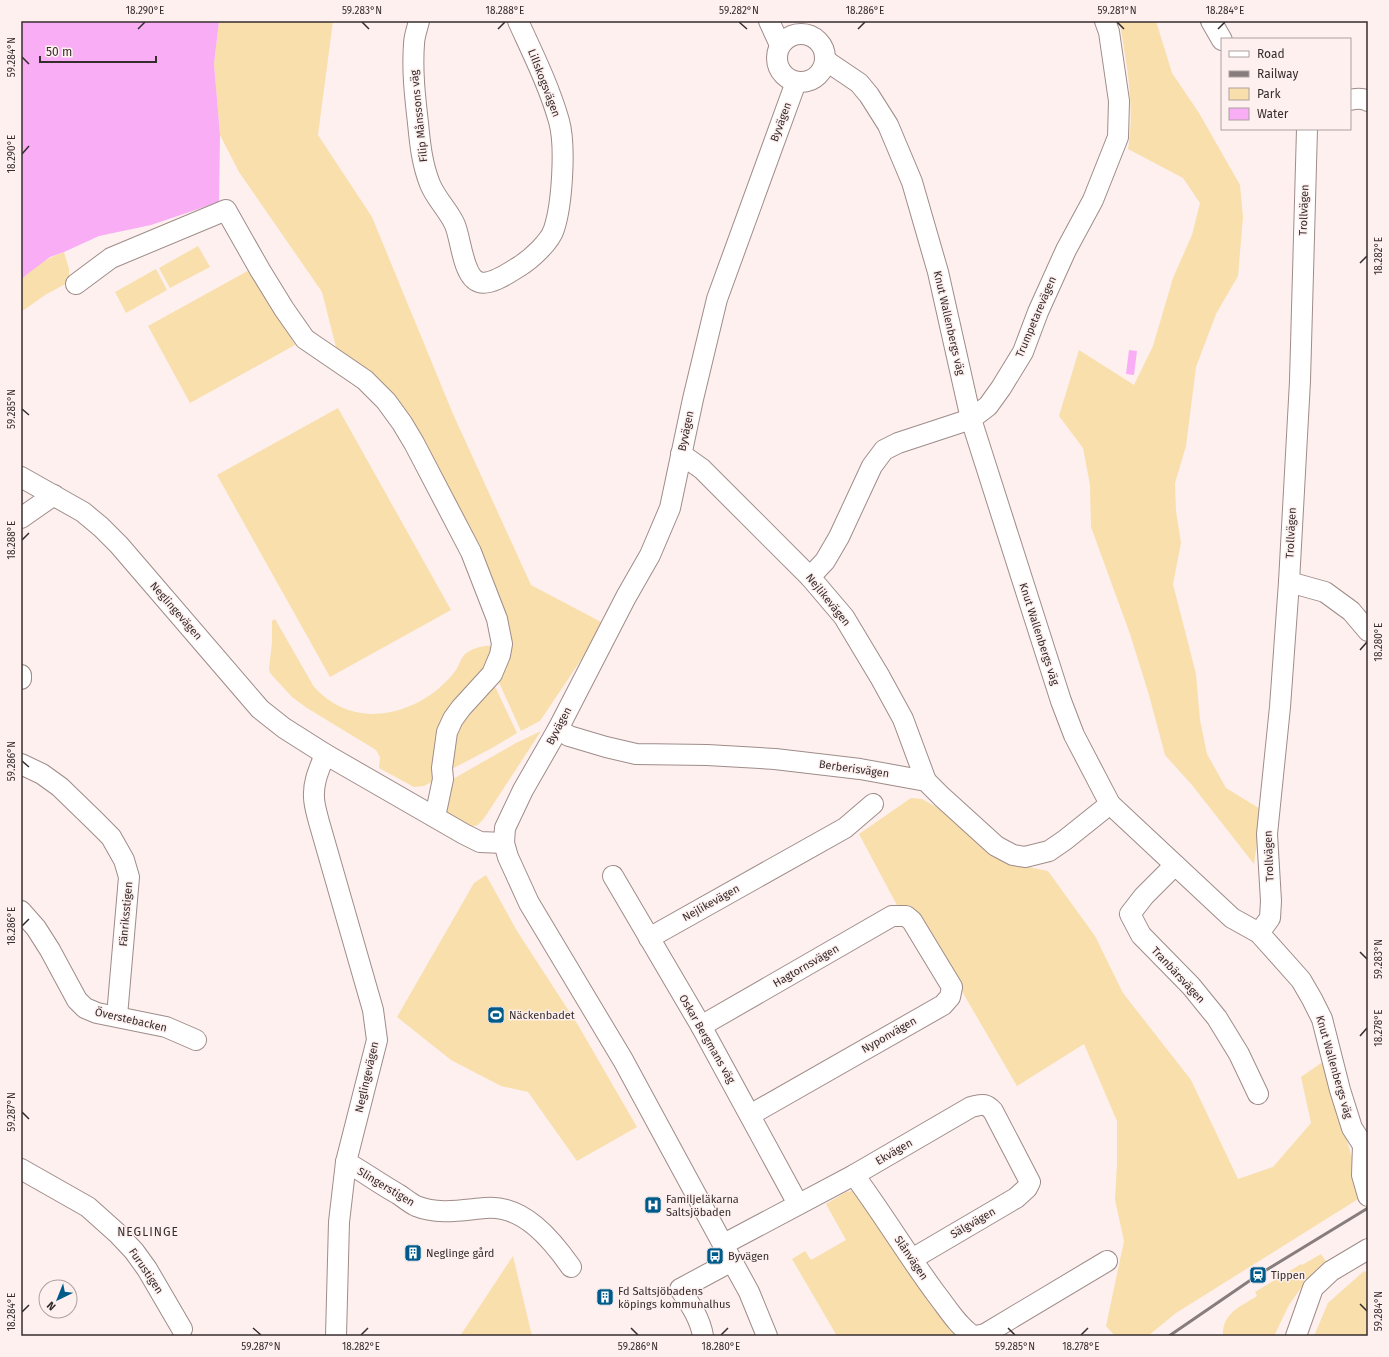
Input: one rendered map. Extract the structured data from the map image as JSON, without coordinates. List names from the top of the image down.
{
  "streets": {
    "street": [
      "Lillskogsvägen",
      "Filip Månssons väg",
      "Byvägen",
      "Trollvägen",
      "Trumpetarevägen",
      "Knut Wallenbergs väg",
      "Nejlikevägen",
      "Neglingevägen",
      "Berberisvägen",
      "Fänriksstigen",
      "Hagtornsvägen",
      "Tranbärsvägen",
      "Överstebacken",
      "Nyponvägen",
      "Oskar Bergmans väg",
      "Ekvägen",
      "Slingerstigen",
      "Sälgvägen",
      "Slånvägen",
      "Furustigen"
    ]
  },
  "crossings": [
    ["Lillskogsvägen", "Filip Månssons väg"],
    ["Byvägen", "Knut Wallenbergs väg"],
    ["Byvägen", "Nejlikevägen"],
    ["Byvägen", "Neglingevägen"],
    ["Byvägen", "Berberisvägen"],
    ["Byvägen", "Ekvägen"],
    ["Trollvägen", "Knut Wallenbergs väg"],
    ["Trumpetarevägen", "Knut Wallenbergs väg"],
    ["Trumpetarevägen", "Nejlikevägen"],
    ["Knut Wallenbergs väg", "Tranbärsvägen"],
    ["Nejlikevägen", "Berberisvägen"],
    ["Nejlikevägen", "Oskar Bergmans väg"],
    ["Neglingevägen", "Slingerstigen"],
    ["Fänriksstigen", "Överstebacken"],
    ["Hagtornsvägen", "Nyponvägen"],
    ["Hagtornsvägen", "Oskar Bergmans väg"],
    ["Nyponvägen", "Oskar Bergmans väg"],
    ["Oskar Bergmans väg", "Ekvägen"],
    ["Ekvägen", "Sälgvägen"],
    ["Ekvägen", "Slånvägen"],
    ["Sälgvägen", "Slånvägen"]
  ],
  "districts": ["NEGLINGE"],
  "places": {
    "sports": ["Näckenbadet"],
    "hospital": ["Familjeläkarna Saltsjöbaden"],
    "building": ["Neglinge gård", "Fd Saltsjöbadens köpings kommunalhus"],
    "bus stop": ["Byvägen"],
    "station": ["Tippen"]
  },
  "legend": [
    "Road",
    "Railway",
    "Park",
    "Water"
  ],
  "scale_bar": "50 m",
  "north": "bottom left",
  "coordinates": [
    "18.290°E",
    "59.283°N",
    "18.288°E",
    "59.282°N",
    "18.286°E",
    "59.281°N",
    "18.284°E",
    "59.284°N",
    "18.282°E",
    "59.285°N",
    "18.280°E",
    "59.286°N",
    "18.278°E",
    "59.287°N"
  ]
}
